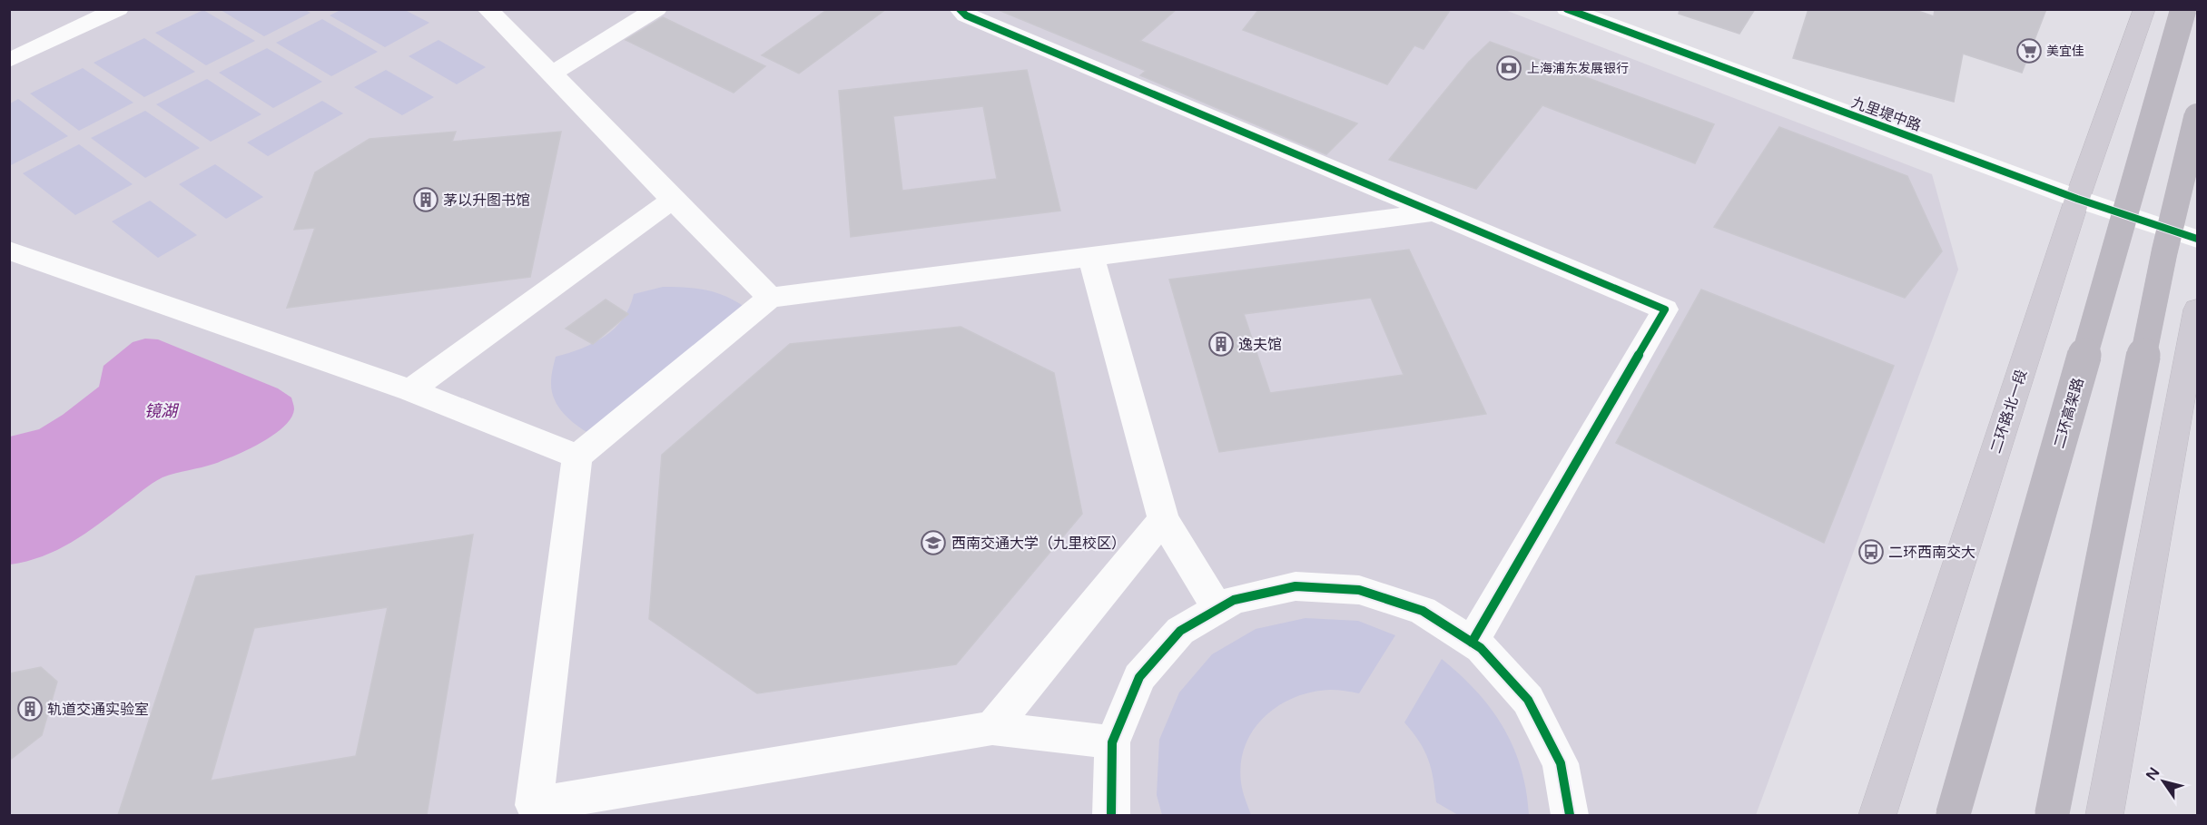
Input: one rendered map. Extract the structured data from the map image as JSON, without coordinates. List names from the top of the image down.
{
  "streets": {
    "highway": ["二环高架路"],
    "main road": ["二环路北一段"],
    "street": ["九里堤中路"]
  },
  "crossings": [
    ["九里堤中路", "二环路北一段"]
  ],
  "water": ["镜湖"],
  "places": {
    "supermarket": ["美宜佳"],
    "bank": ["上海浦东发展银行"],
    "building": ["茅以升图书馆", "逸夫馆", "轨道交通实验室"],
    "school or university": ["西南交通大学（九里校区）"],
    "bus stop": ["二环西南交大"]
  },
  "north": "top left"
}
